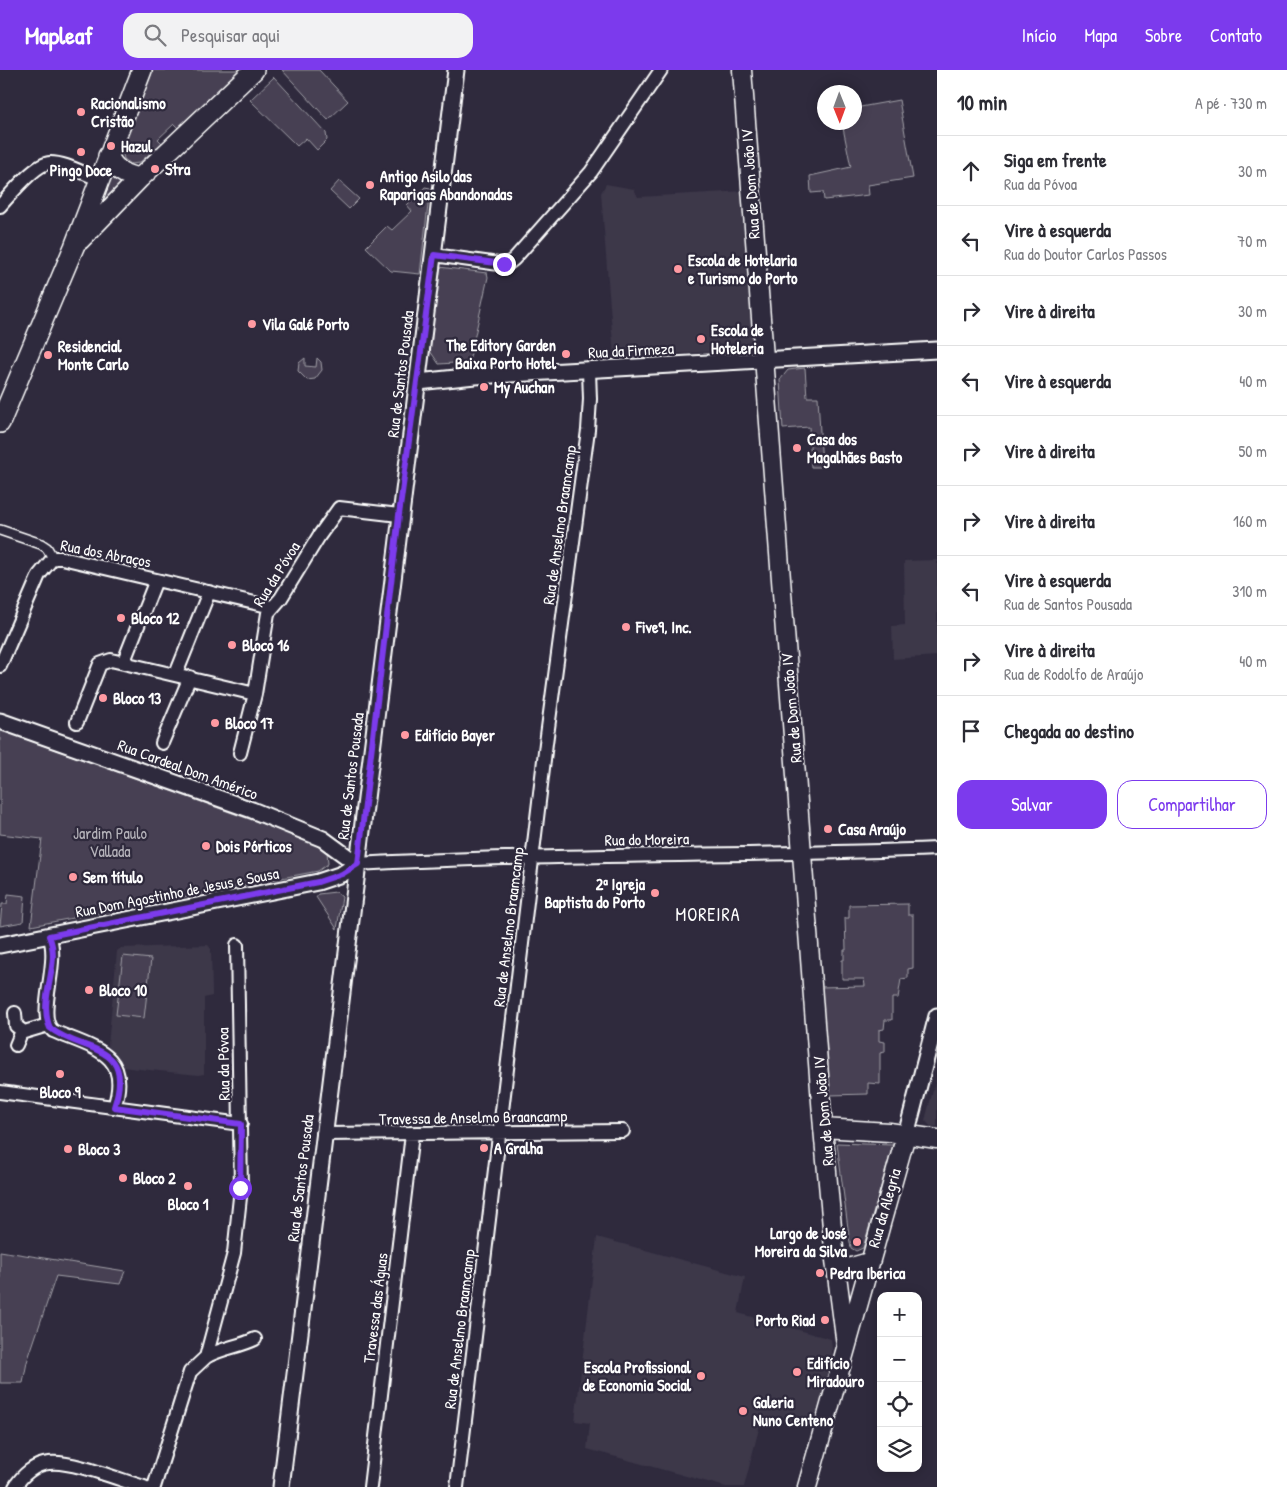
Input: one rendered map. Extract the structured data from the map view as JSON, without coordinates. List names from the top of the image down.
{
  "streets": {
    "main road": ["Rua de Dom João IV", "Rua da Alegria"],
    "street": [
      "Rua da Firmeza",
      "Rua de Santos Pousada",
      "Rua de Anselmo Braamcamp",
      "Rua dos Abraços",
      "Rua da Póvoa",
      "Rua Cardeal Dom Américo",
      "Rua do Moreira",
      "Rua Dom Agostinho de Jesus e Sousa",
      "Travessa de Anselmo Braancamp",
      "Travessa das Águas"
    ]
  },
  "crossings": [
    ["Rua de Dom João IV", "Rua da Firmeza"],
    ["Rua de Dom João IV", "Rua do Moreira"],
    ["Rua de Dom João IV", "Rua da Alegria"],
    ["Rua da Firmeza", "Rua de Santos Pousada"],
    ["Rua da Firmeza", "Rua de Anselmo Braamcamp"],
    ["Rua de Santos Pousada", "Rua da Póvoa"],
    ["Rua de Santos Pousada", "Rua Cardeal Dom Américo"],
    ["Rua de Santos Pousada", "Rua do Moreira"],
    ["Rua de Santos Pousada", "Rua Dom Agostinho de Jesus e Sousa"],
    ["Rua de Santos Pousada", "Travessa de Anselmo Braancamp"],
    ["Rua de Anselmo Braamcamp", "Rua do Moreira"],
    ["Rua de Anselmo Braamcamp", "Travessa de Anselmo Braancamp"],
    ["Rua dos Abraços", "Rua da Póvoa"],
    ["Rua Cardeal Dom Américo", "Rua do Moreira"],
    ["Rua Cardeal Dom Américo", "Rua Dom Agostinho de Jesus e Sousa"],
    ["Rua do Moreira", "Rua Dom Agostinho de Jesus e Sousa"],
    ["Travessa de Anselmo Braancamp", "Travessa das Águas"]
  ],
  "districts": ["MOREIRA"],
  "parks": ["Jardim Paulo Vallada"],
  "places": [
    "Racionalismo Cristão",
    "Hazul",
    "Pingo Doce",
    "Stra",
    "Antigo Asilo das Raparigas Abandonadas",
    "Escola de Hotelaria e Turismo do Porto",
    "Vila Galé Porto",
    "Escola de Hoteleria",
    "The Editory Garden Baixa Porto Hotel",
    "Residencial Monte Carlo",
    "My Auchan",
    "Casa dos Magalhães Basto",
    "Bloco 12",
    "Five9, Inc.",
    "Bloco 16",
    "Bloco 13",
    "Bloco 17",
    "Edifício Bayer",
    "Casa Araújo",
    "Dois Pórticos",
    "Sem título",
    "2ª Igreja Baptista do Porto",
    "Bloco 10",
    "Bloco 9",
    "A Gralha",
    "Bloco 3",
    "Bloco 2",
    "Bloco 1",
    "Largo de José Moreira da Silva",
    "Pedra Iberica",
    "Porto Riad",
    "Edifício Miradouro",
    "Escola Profissional de Economia Social",
    "Galeria Nuno Centeno"
  ],
  "north": "bottom",
  "page": {
    "header": "Mapleaf",
    "search": "Pesquisar aqui",
    "nav": [
      "Início",
      "Mapa",
      "Sobre",
      "Contato"
    ],
    "heading": ["10 min", "A pé · 730 m"],
    "list": [
      ["Siga em frente", "Rua da Póvoa", "30 m"],
      ["Vire à esquerda", "Rua do Doutor Carlos Passos", "70 m"],
      ["Vire à direita", "30 m"],
      ["Vire à esquerda", "40 m"],
      ["Vire à direita", "50 m"],
      ["Vire à direita", "160 m"],
      ["Vire à esquerda", "Rua de Santos Pousada", "310 m"],
      ["Vire à direita", "Rua de Rodolfo de Araújo", "40 m"],
      "Chegada ao destino"
    ],
    "buttons": ["Salvar", "Compartilhar"],
    "map_buttons": ["+", "−"]
  }
}
